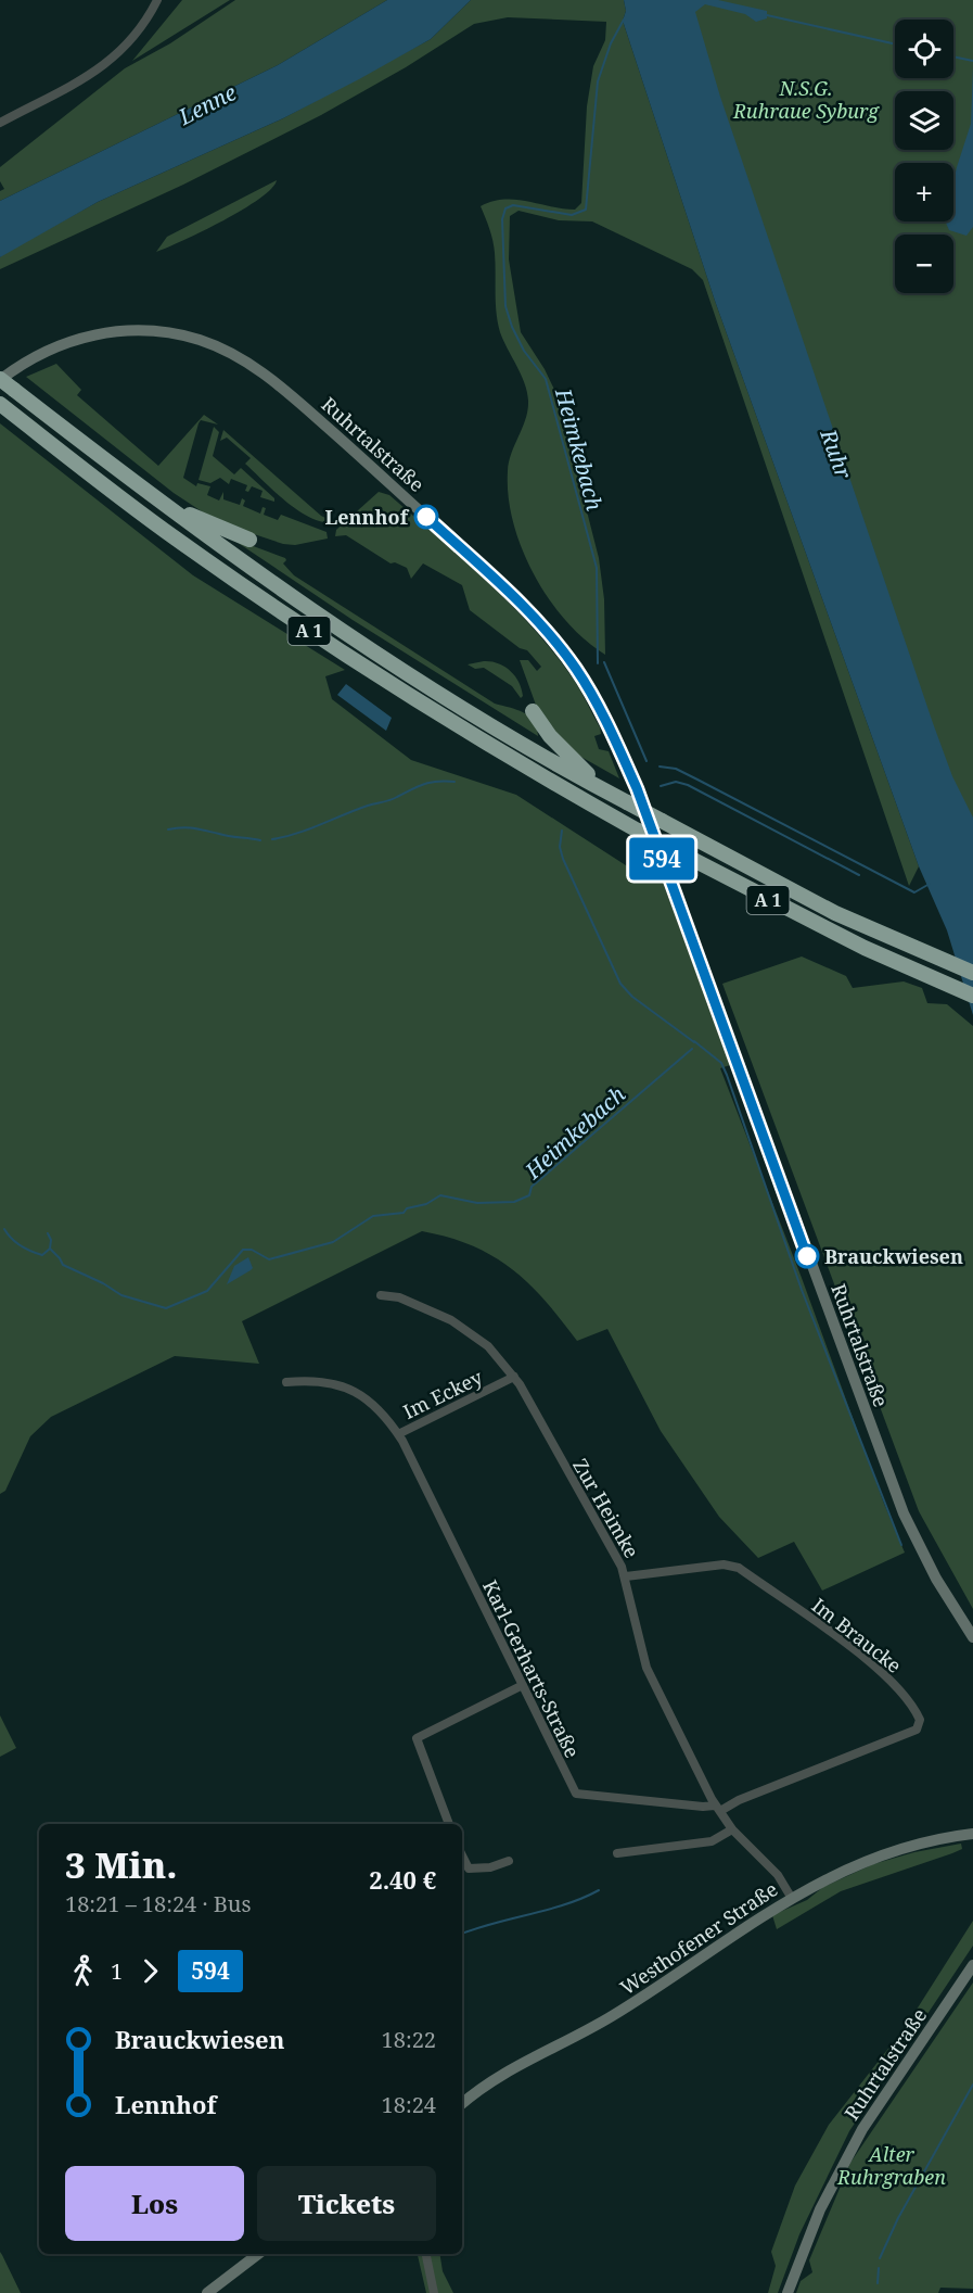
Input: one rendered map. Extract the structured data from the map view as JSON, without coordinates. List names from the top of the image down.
{
  "streets": {
    "highway": ["A 1"],
    "main road": ["Ruhrtalstraße", "Westhofener Straße"],
    "street": [
      "Im Eckey",
      "Zur Heimke",
      "Im Braucke",
      "Karl-Gerharts-Straße"
    ]
  },
  "crossings": [
    ["Ruhrtalstraße", "A 1"],
    ["Im Eckey", "Zur Heimke"],
    ["Im Eckey", "Karl-Gerharts-Straße"],
    ["Zur Heimke", "Im Braucke"],
    ["Zur Heimke", "Karl-Gerharts-Straße"],
    ["Zur Heimke", "Westhofener Straße"],
    ["Im Braucke", "Karl-Gerharts-Straße"]
  ],
  "water": ["Lenne", "Heimkebach", "Ruhr"],
  "parks": ["N.S.G. Ruhraue Syburg", "Alter Ruhrgraben"],
  "places": ["Lennhof", "Brauckwiesen"],
  "lines": ["bus line 594"],
  "page": {
    "on_map": "594",
    "map_buttons": ["+", "−"],
    "heading": ["3 Min.", "18:21 – 18:24 · Bus", "2.40 €"],
    "legs": ["1", "594"],
    "list": [
      {
        "name": "Brauckwiesen",
        "value": "18:22"
      },
      {
        "name": "Lennhof",
        "value": "18:24"
      }
    ],
    "buttons": ["Los", "Tickets"]
  }
}
